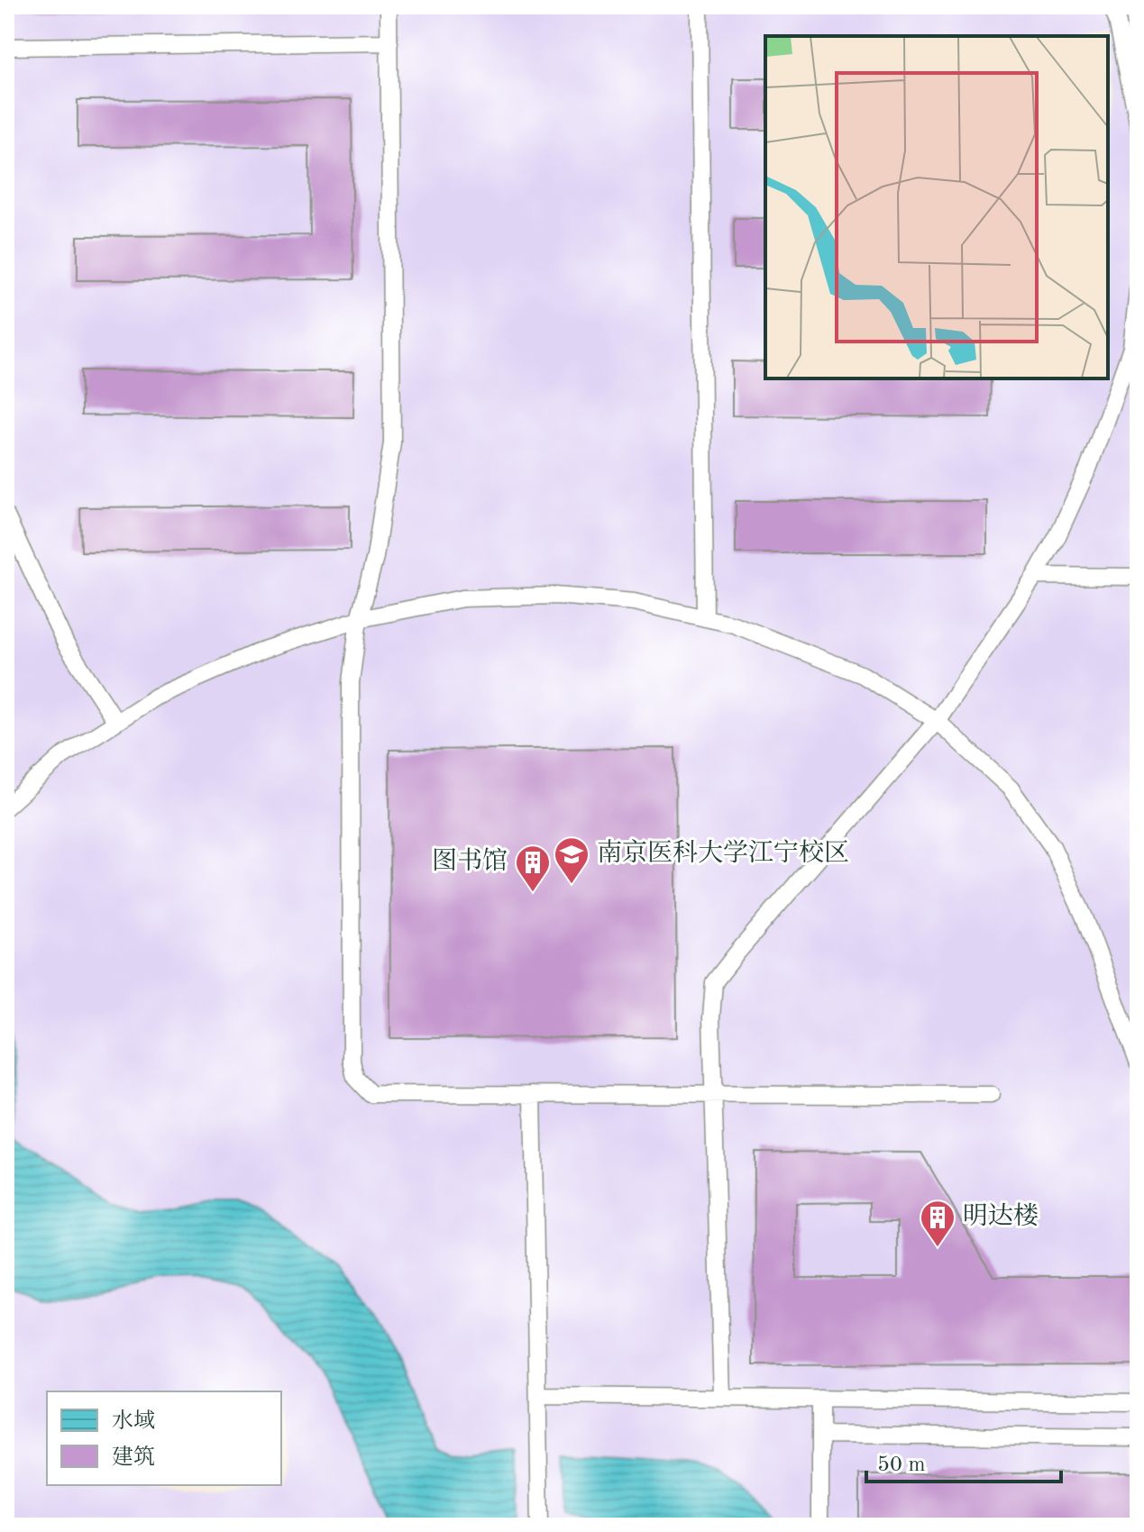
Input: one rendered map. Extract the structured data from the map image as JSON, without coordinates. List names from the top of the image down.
{
  "places": {
    "school or university": ["南京医科大学江宁校区"],
    "building": ["图书馆", "明达楼"]
  },
  "legend": ["水域", "建筑"],
  "scale_bar": "50 m"
}
